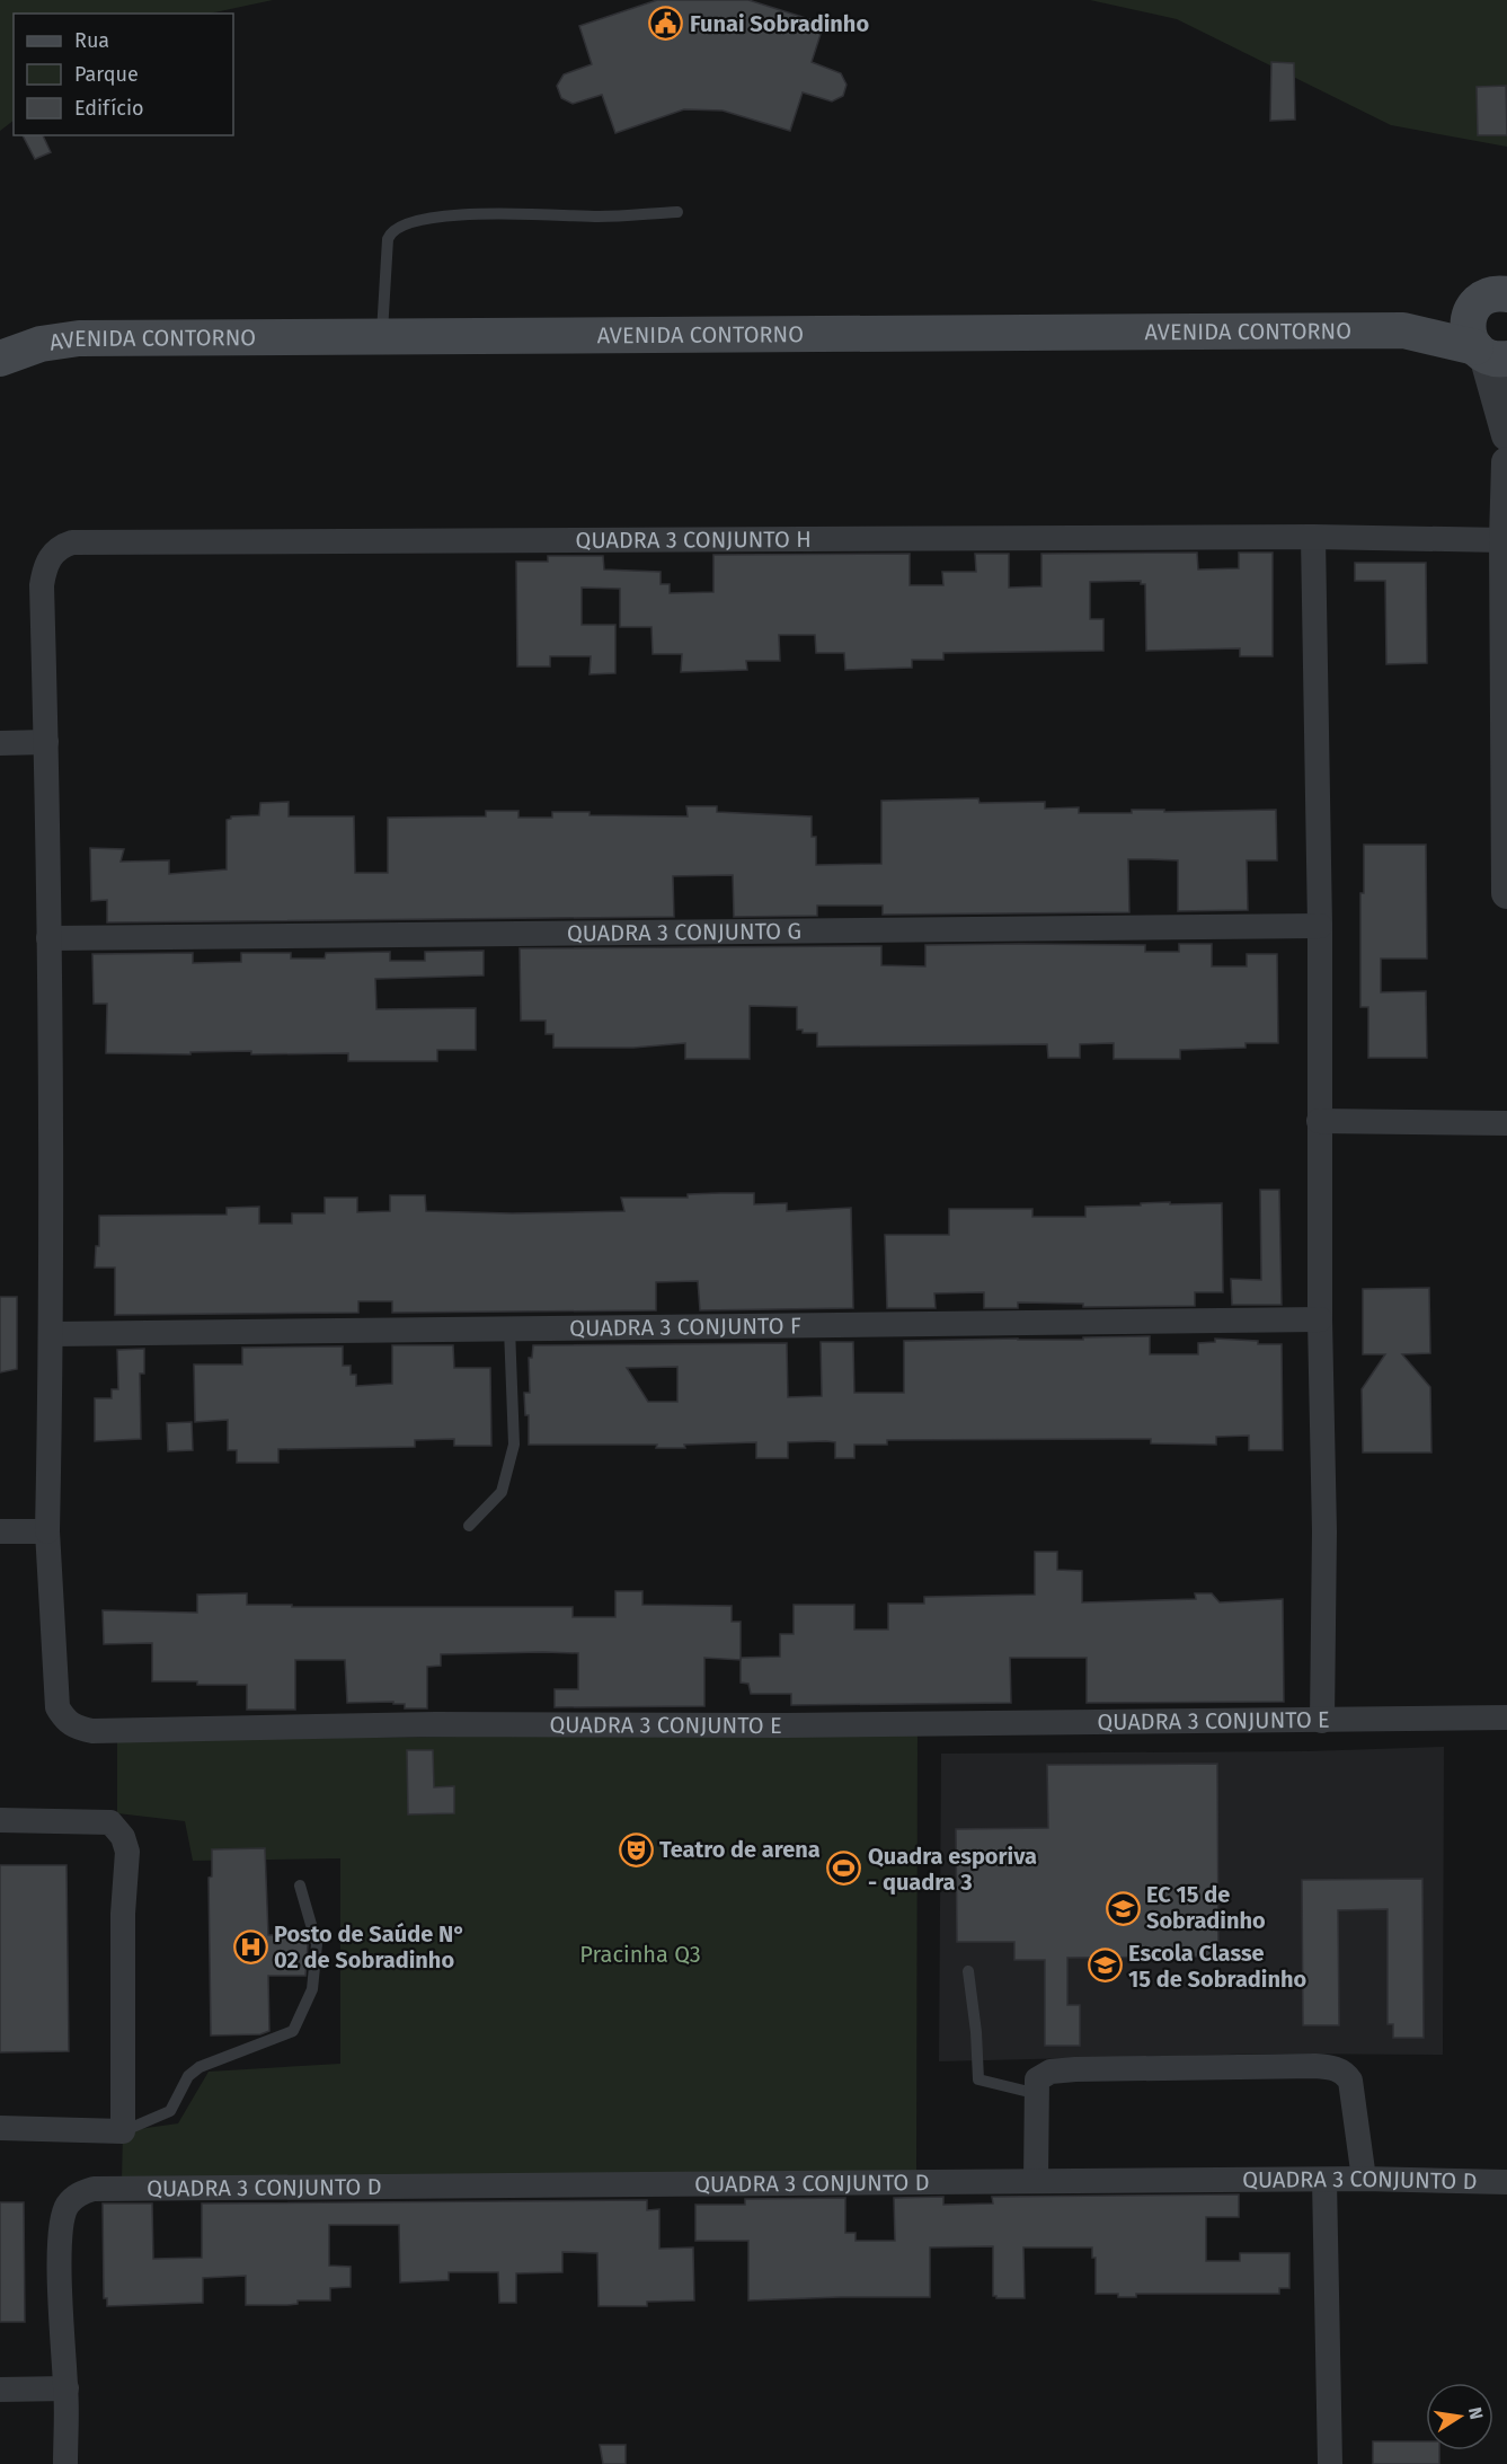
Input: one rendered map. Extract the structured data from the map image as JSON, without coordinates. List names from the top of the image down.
{
  "streets": {
    "main road": ["AVENIDA CONTORNO"],
    "street": [
      "QUADRA 3 CONJUNTO H",
      "QUADRA 3 CONJUNTO G",
      "QUADRA 3 CONJUNTO F",
      "QUADRA 3 CONJUNTO E",
      "QUADRA 3 CONJUNTO D"
    ]
  },
  "crossings": [
    ["QUADRA 3 CONJUNTO H", "QUADRA 3 CONJUNTO E"],
    ["QUADRA 3 CONJUNTO G", "QUADRA 3 CONJUNTO E"],
    ["QUADRA 3 CONJUNTO F", "QUADRA 3 CONJUNTO E"]
  ],
  "parks": ["Pracinha Q3"],
  "places": {
    "public building": ["Funai Sobradinho"],
    "theatre": ["Teatro de arena"],
    "sports": ["Quadra esporiva - quadra 3"],
    "school or university": ["EC 15 de Sobradinho", "Escola Classe 15 de Sobradinho"],
    "hospital": ["Posto de Saúde N° 02 de Sobradinho"]
  },
  "legend": ["Rua", "Parque", "Edifício"],
  "north": "right"
}
